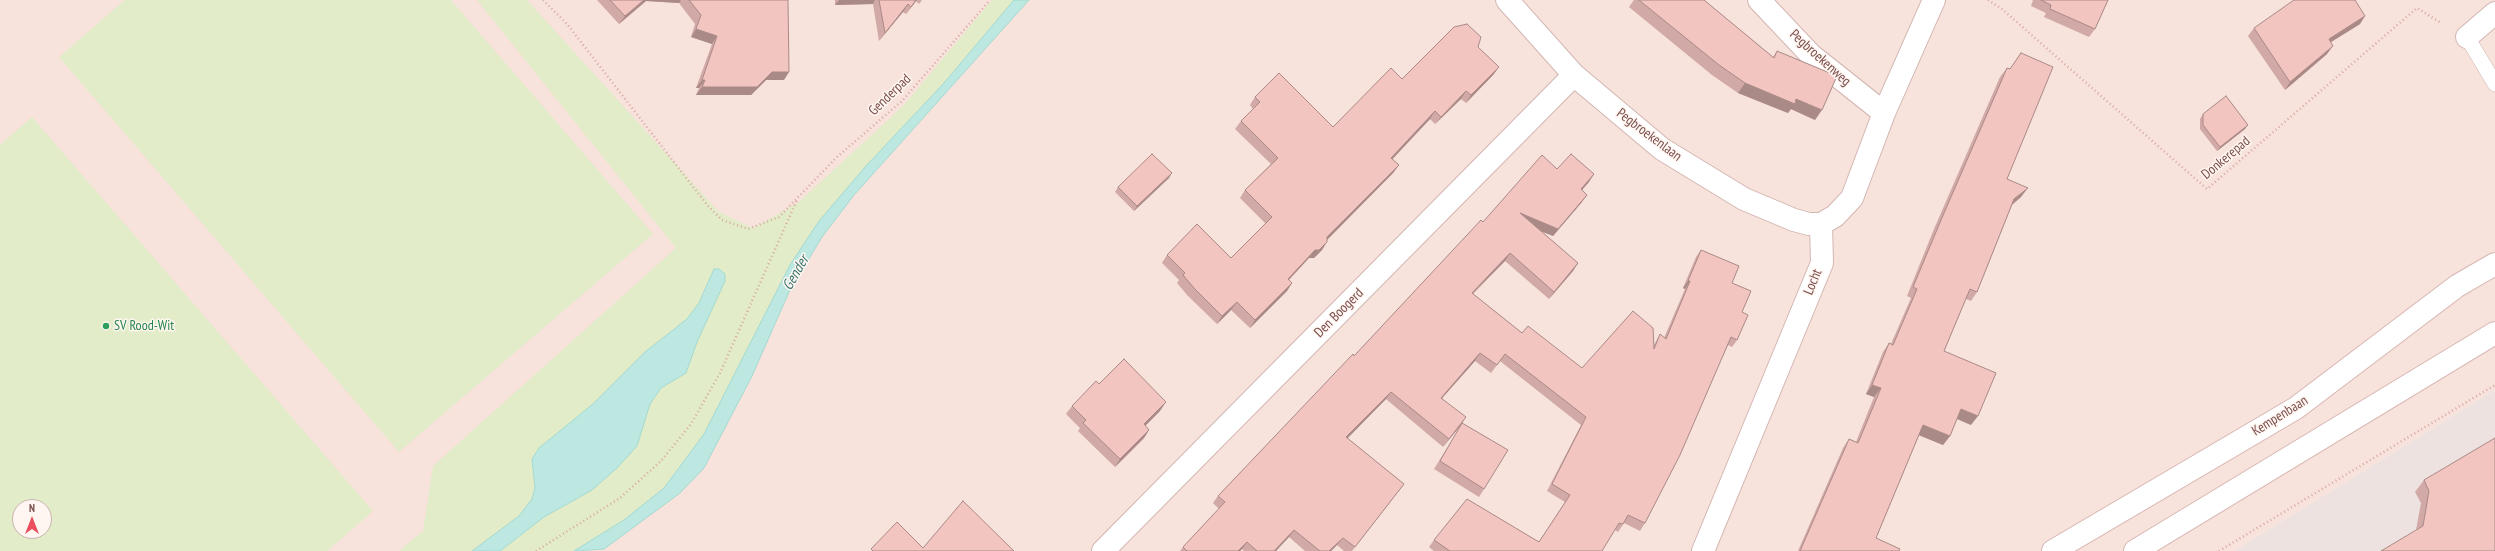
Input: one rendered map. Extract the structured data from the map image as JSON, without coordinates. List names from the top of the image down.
{
  "streets": {
    "street": [
      "Pegbroekenweg",
      "Pegbroekenlaan",
      "Locht",
      "Den Boogerd",
      "Kempenbaan"
    ],
    "path": ["Genderpad", "Donkerepad"]
  },
  "crossings": [
    ["Pegbroekenlaan", "Locht"],
    ["Pegbroekenlaan", "Den Boogerd"]
  ],
  "water": ["Gender"],
  "places": ["SV Rood-Wit"],
  "north": "top"
}
